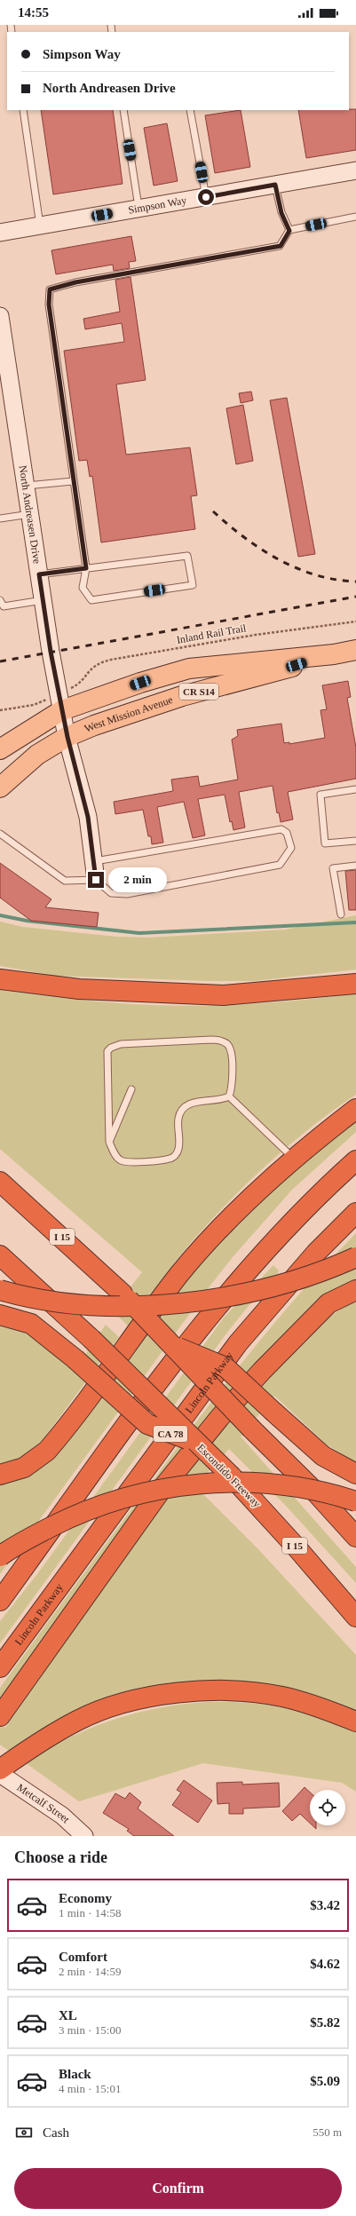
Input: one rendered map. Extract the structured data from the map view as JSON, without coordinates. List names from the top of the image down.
{
  "streets": {
    "highway": [
      "I 15",
      "Lincoln Parkway",
      "CA 78",
      "Escondido Freeway"
    ],
    "main road": ["CR S14", "West Mission Avenue"],
    "street": ["Simpson Way", "North Andreasen Drive", "Metcalf Street"],
    "path": ["Inland Rail Trail"]
  },
  "crossings": [
    ["North Andreasen Drive", "West Mission Avenue"]
  ],
  "page": {
    "status": "14:55",
    "banner": ["Simpson Way", "North Andreasen Drive"],
    "bubble": "2 min",
    "heading": "Choose a ride",
    "list": [
      {
        "name": "Economy",
        "note": "1 min · 14:58",
        "value": "$3.42"
      },
      {
        "name": "Comfort",
        "note": "2 min · 14:59",
        "value": "$4.62"
      },
      {
        "name": "XL",
        "note": "3 min · 15:00",
        "value": "$5.82"
      },
      {
        "name": "Black",
        "note": "4 min · 15:01",
        "value": "$5.09"
      }
    ],
    "pay": ["Cash", "550 m"],
    "buttons": "Confirm"
  }
}
